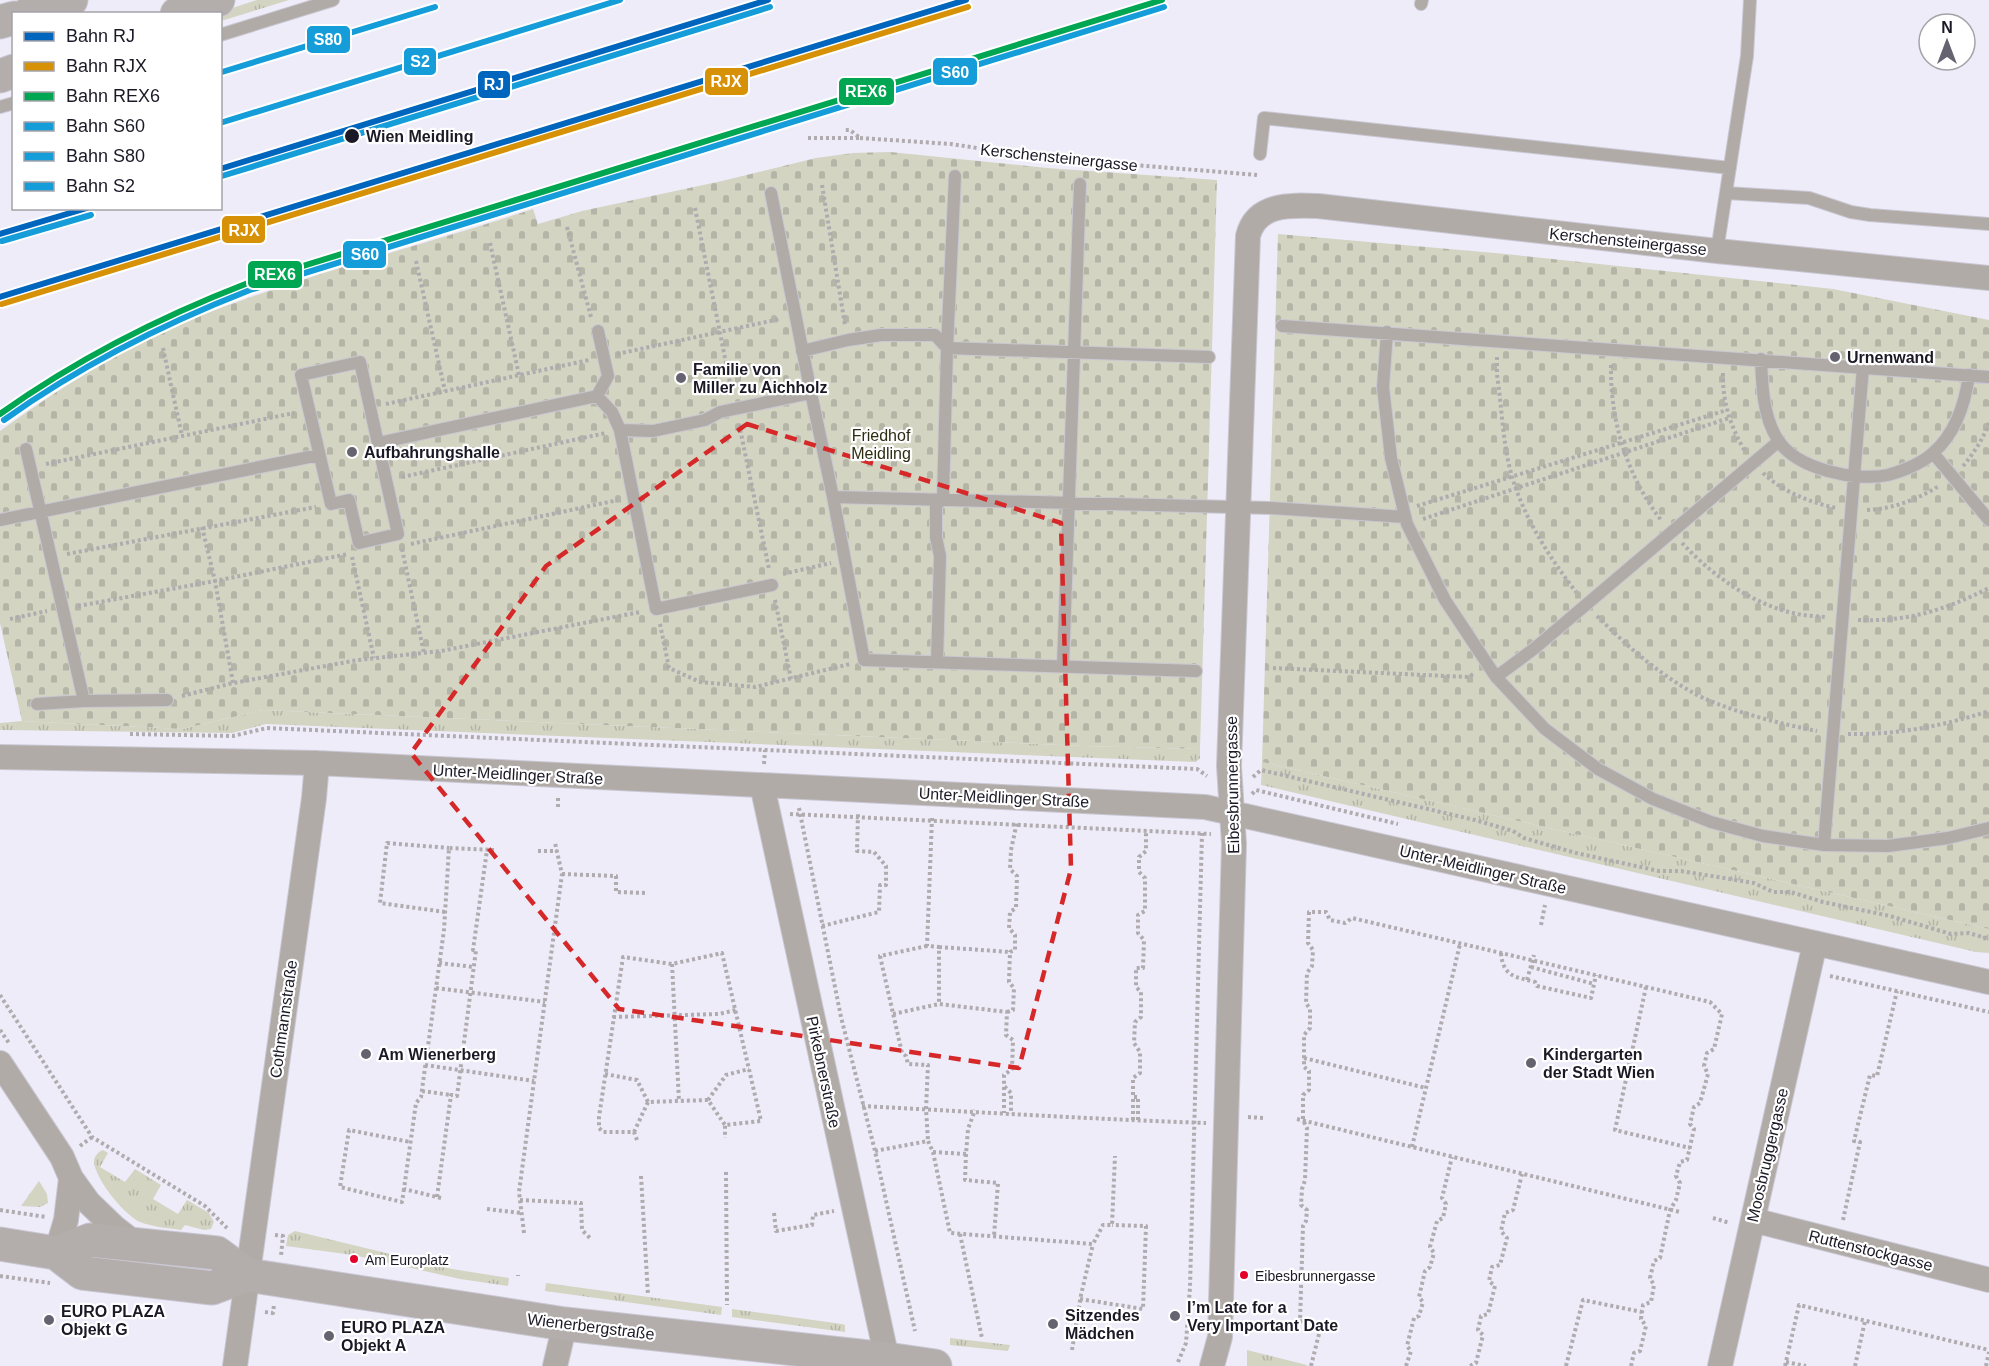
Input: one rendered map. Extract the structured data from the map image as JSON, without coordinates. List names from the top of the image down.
{
  "streets": {
    "main road": ["Wienerbergstraße"],
    "street": [
      "Kerschensteinergasse",
      "Unter-Meidlinger Straße",
      "Eibesbrunnergasse",
      "Cothmannstraße",
      "Pirkebnerstraße",
      "Moosbruggergasse",
      "Ruttenstockgasse"
    ]
  },
  "crossings": [
    ["Kerschensteinergasse", "Eibesbrunnergasse"],
    ["Unter-Meidlinger Straße", "Eibesbrunnergasse"],
    ["Unter-Meidlinger Straße", "Cothmannstraße"],
    ["Unter-Meidlinger Straße", "Pirkebnerstraße"],
    ["Unter-Meidlinger Straße", "Moosbruggergasse"],
    ["Cothmannstraße", "Wienerbergstraße"],
    ["Pirkebnerstraße", "Wienerbergstraße"],
    ["Moosbruggergasse", "Ruttenstockgasse"]
  ],
  "parks": ["Friedhof Meidling"],
  "places": [
    "Wien Meidling",
    "Urnenwand",
    "Familie von Miller zu Aichholz",
    "Aufbahrungshalle",
    "Am Wienerberg",
    "Kindergarten der Stadt Wien",
    "Am Europlatz",
    "Eibesbrunnergasse",
    "I’m Late for a Very Important Date",
    "EURO PLAZA Objekt G",
    "Sitzendes Mädchen",
    "EURO PLAZA Objekt A"
  ],
  "lines": [
    "rail line RJ",
    "rail line REX6",
    "rail line S2",
    "rail line RJX",
    "rail line S60",
    "rail line S80"
  ],
  "legend": [
    "Bahn RJ",
    "Bahn RJX",
    "Bahn REX6",
    "Bahn S60",
    "Bahn S80",
    "Bahn S2"
  ],
  "north": "top"
}
